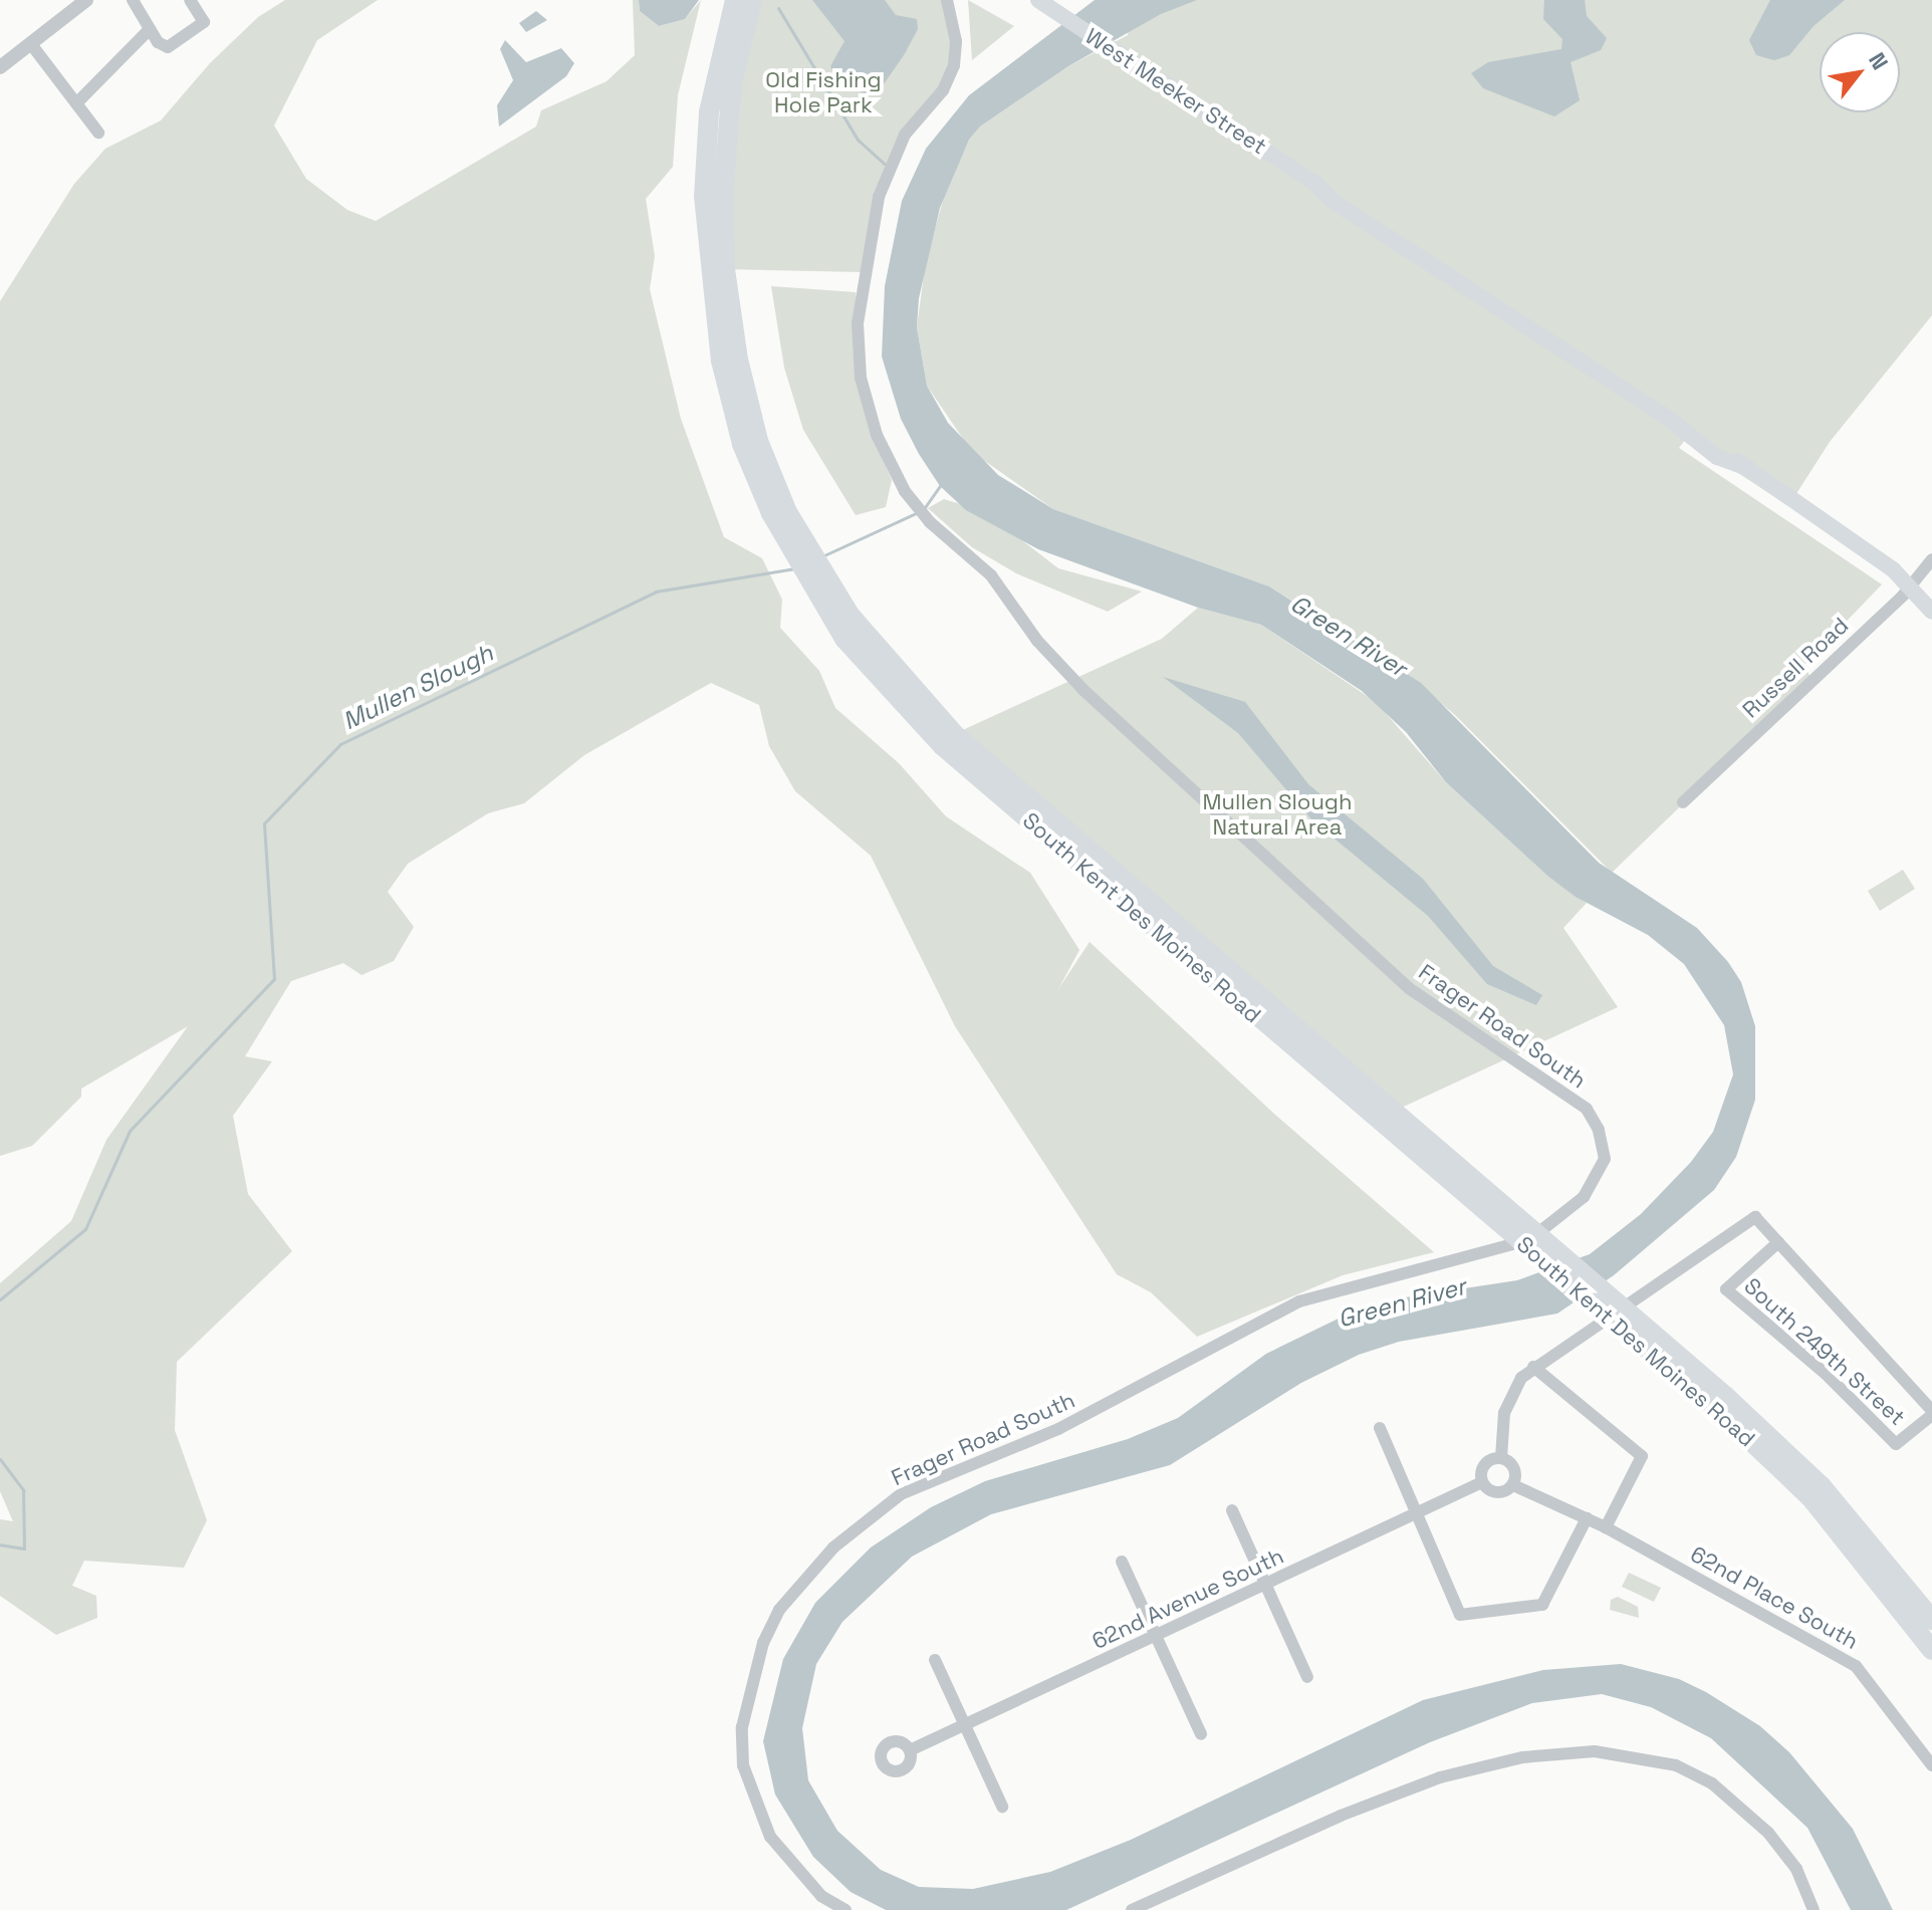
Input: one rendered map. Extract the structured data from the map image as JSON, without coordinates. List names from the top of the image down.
{
  "streets": {
    "highway": ["South Kent Des Moines Road"],
    "main road": ["West Meeker Street"],
    "street": [
      "Russell Road",
      "Frager Road South",
      "South 249th Street",
      "62nd Place South",
      "62nd Avenue South"
    ]
  },
  "crossings": [
    ["West Meeker Street", "Russell Road"],
    ["62nd Place South", "62nd Avenue South"]
  ],
  "water": ["Green River", "Mullen Slough"],
  "parks": ["Old Fishing Hole Park", "Mullen Slough Natural Area"],
  "north": "top right"
}
